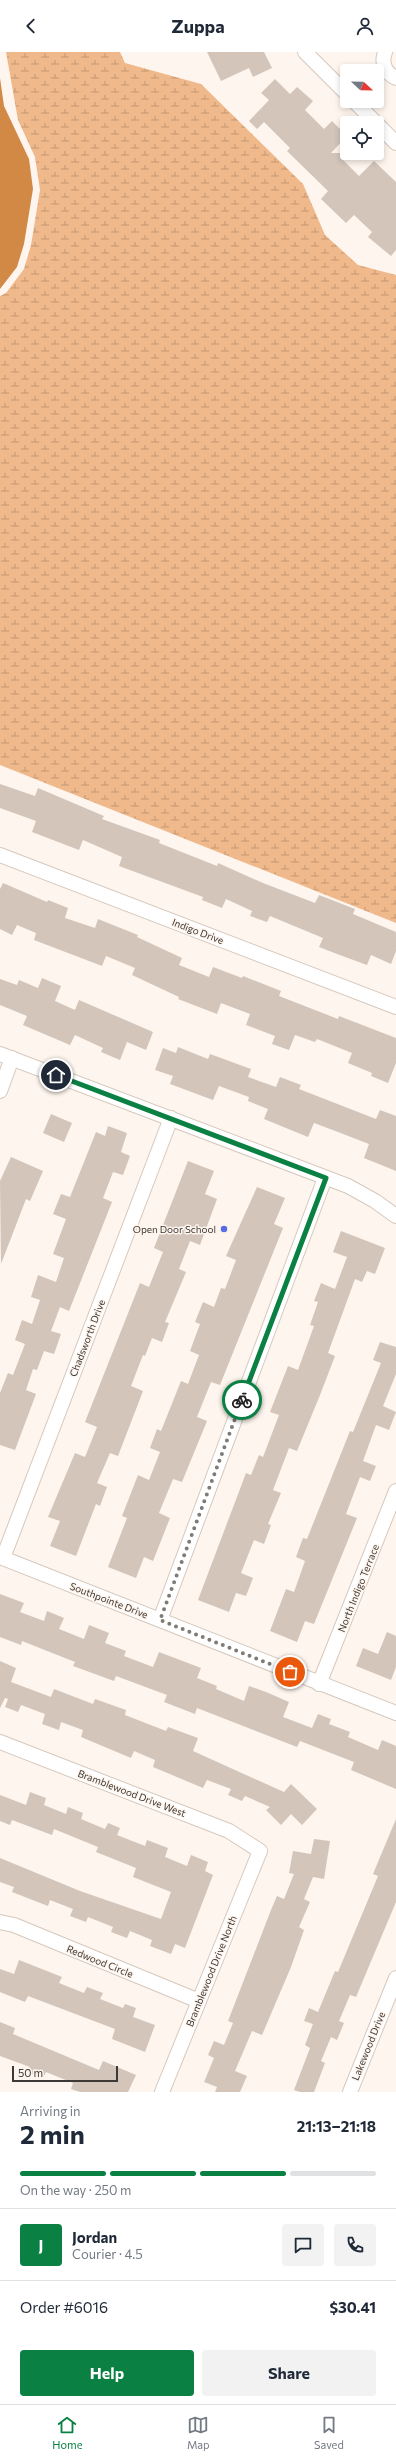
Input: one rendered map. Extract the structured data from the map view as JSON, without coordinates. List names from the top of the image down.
{
  "streets": {
    "street": [
      "Indigo Drive",
      "Chadsworth Drive",
      "North Indigo Terrace",
      "Southpointe Drive",
      "Bramblewood Drive West",
      "Redwood Circle",
      "Bramblewood Drive North",
      "Lakewood Drive"
    ]
  },
  "crossings": [
    ["Chadsworth Drive", "Southpointe Drive"],
    ["North Indigo Terrace", "Southpointe Drive"],
    ["Bramblewood Drive West", "Bramblewood Drive North"],
    ["Redwood Circle", "Bramblewood Drive North"]
  ],
  "places": ["Open Door School"],
  "scale_bar": "50 m",
  "north": "right",
  "page": {
    "header": "Zuppa",
    "scale": "50 m",
    "heading": ["2 min", "Arriving in", "21:13–21:18"],
    "panel": [
      "Jordan",
      "Courier · 4.5",
      "Order #6016",
      "$30.41"
    ],
    "bar": "On the way · 250 m",
    "round": "J",
    "buttons": ["Help", "Share"],
    "tabs": ["Home", "Map", "Saved"]
  }
}
